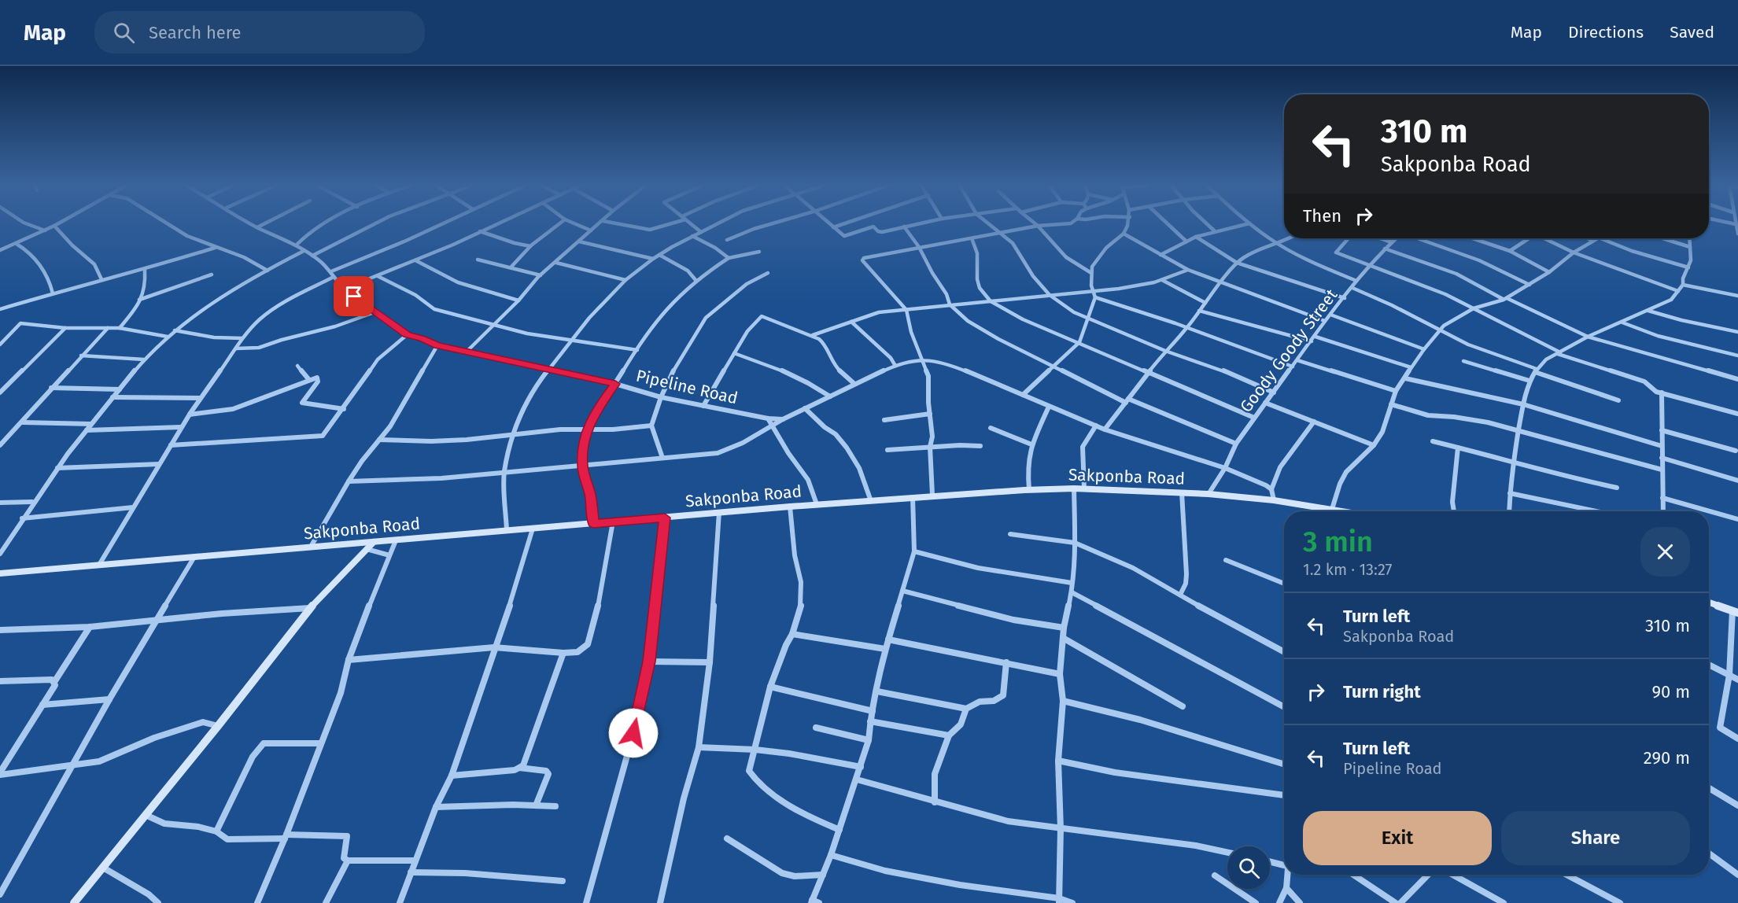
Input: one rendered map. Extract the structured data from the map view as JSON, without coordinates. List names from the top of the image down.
{
  "streets": {
    "main road": ["Sakponba Road"],
    "street": ["Goody Goody Street", "Pipeline Road"]
  },
  "crossings": [
    ["Goody Goody Street", "Sakponba Road"]
  ],
  "page": {
    "header": "Map",
    "search": "Search here",
    "nav": ["Map", "Directions", "Saved"],
    "turn": ["310 m", "Sakponba Road"],
    "then": "Then",
    "heading": ["3 min", "1.2 km · 13:27"],
    "list": [
      {
        "name": "Turn left",
        "note": "Sakponba Road",
        "value": "310 m"
      },
      {
        "name": "Turn right",
        "value": "90 m"
      },
      {
        "name": "Turn left",
        "note": "Pipeline Road",
        "value": "290 m"
      }
    ],
    "buttons": ["Exit", "Share"]
  }
}
